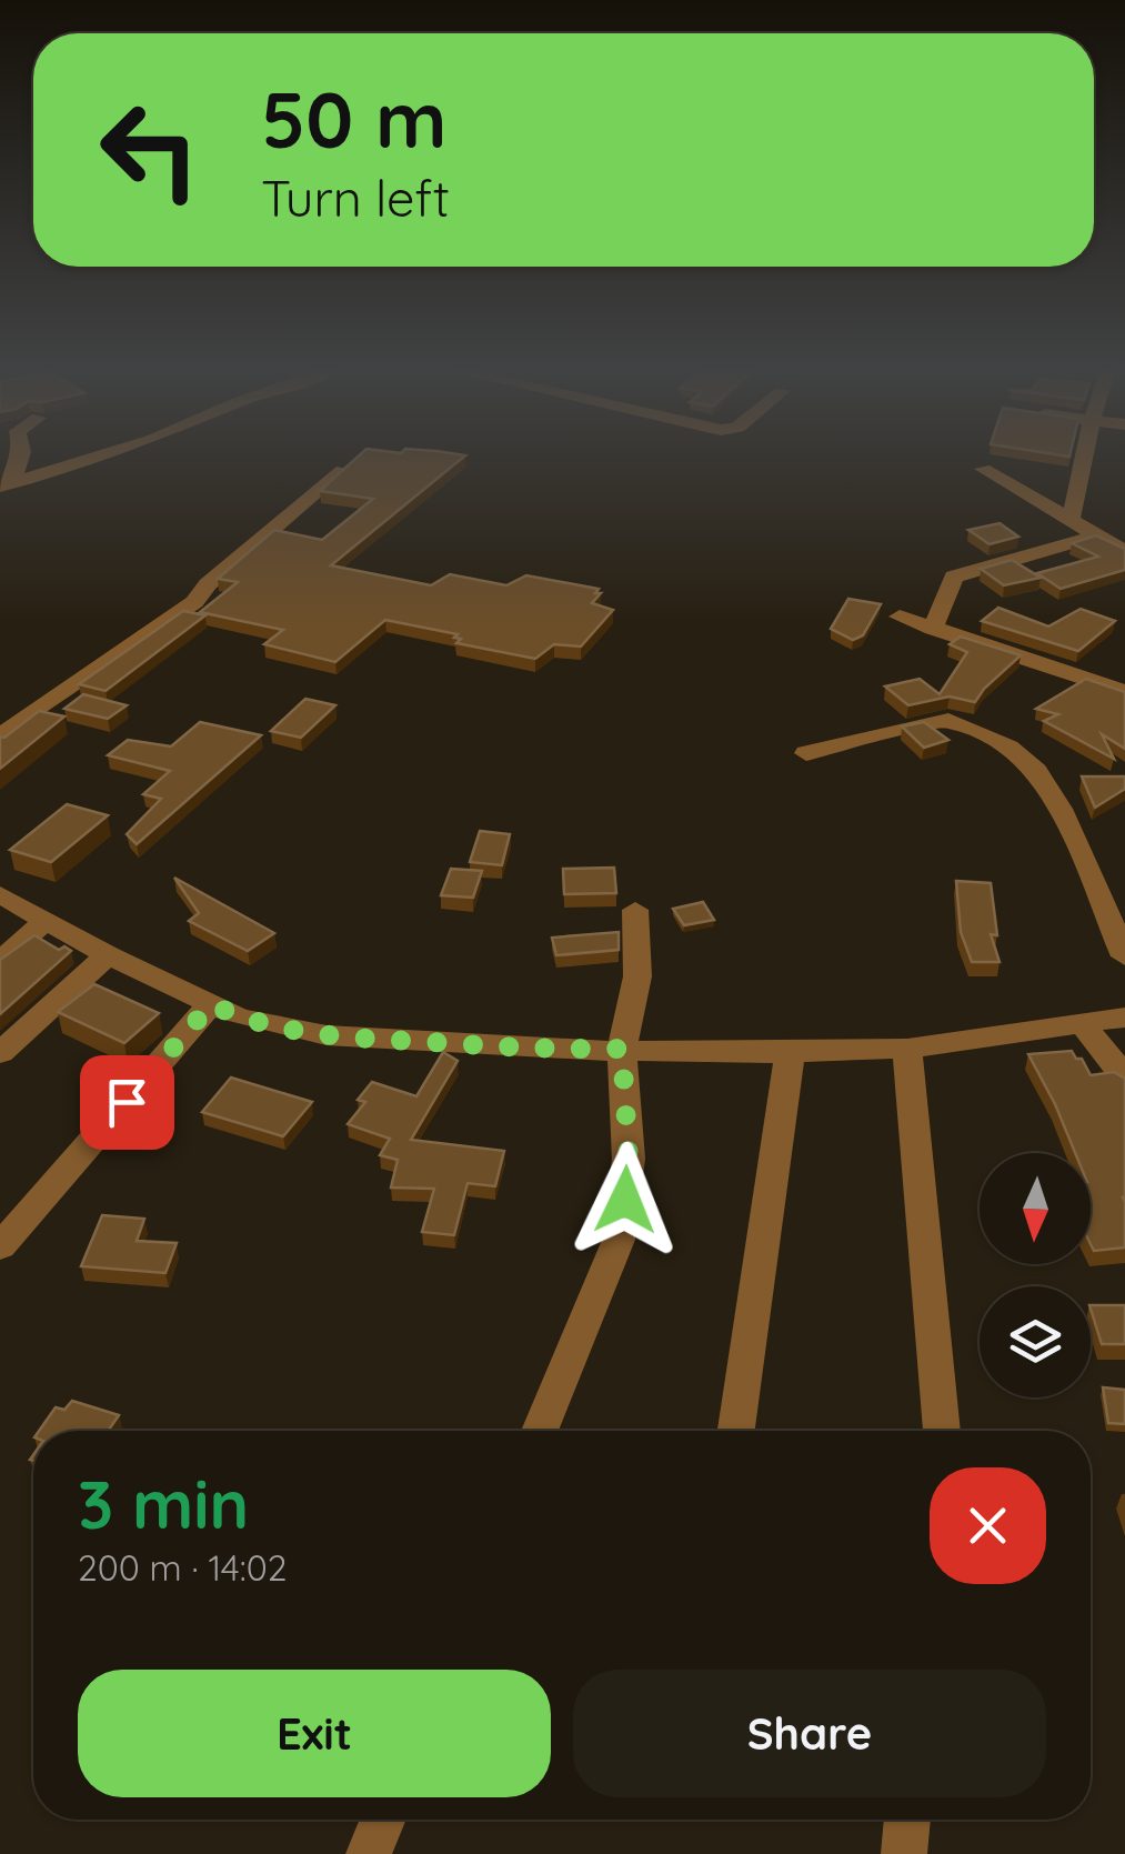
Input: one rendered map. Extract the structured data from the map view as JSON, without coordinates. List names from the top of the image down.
{
  "north": "bottom",
  "page": {
    "turn": ["50 m", "Turn left"],
    "heading": ["3 min", "200 m · 14:02"],
    "buttons": ["Exit", "Share"]
  }
}
